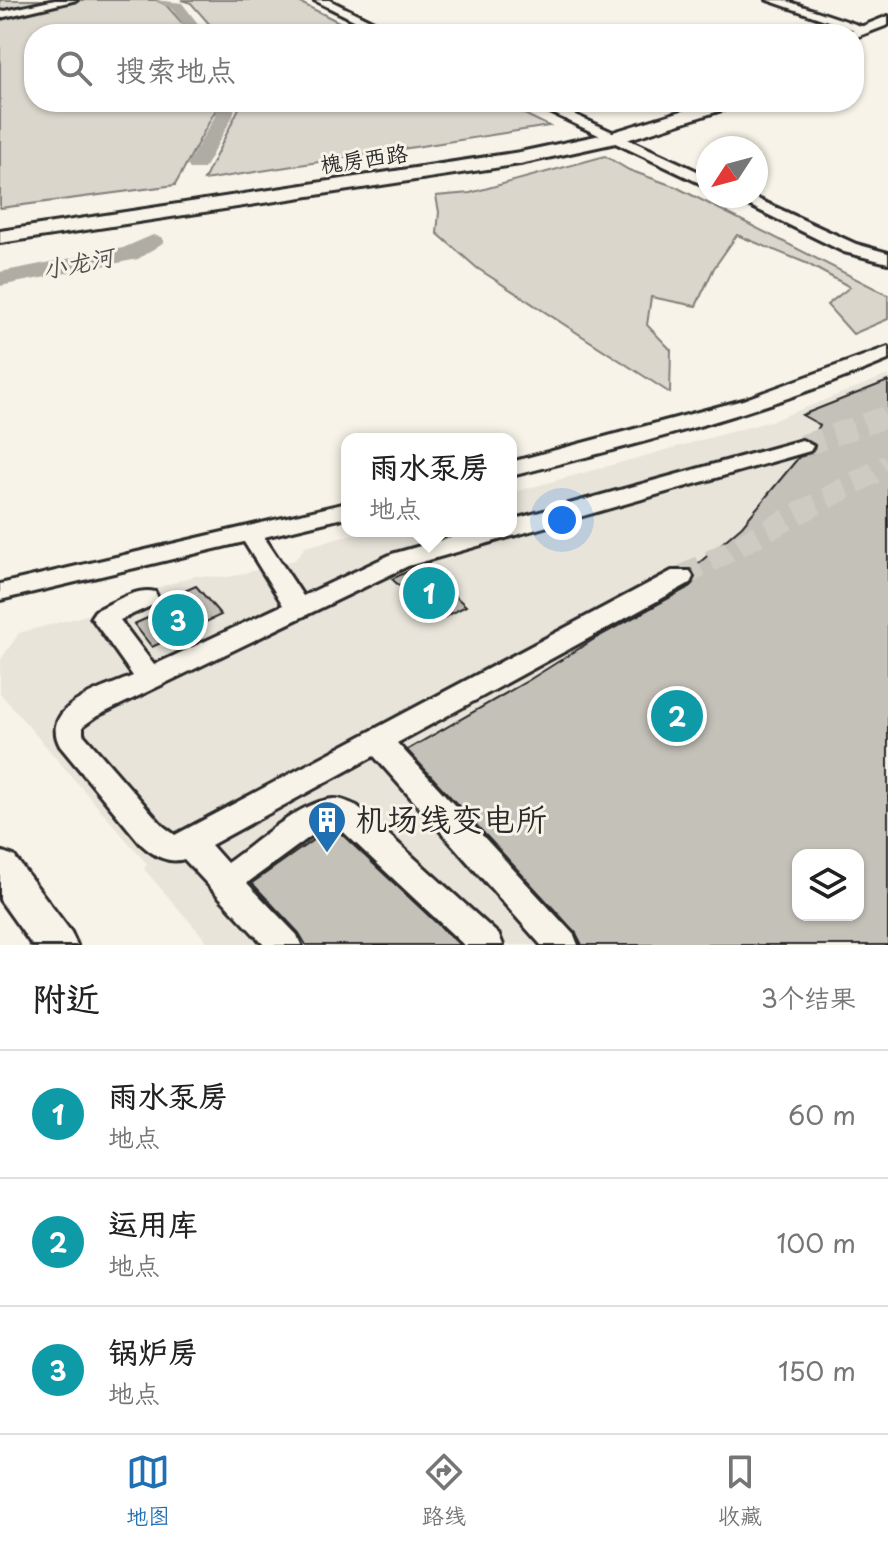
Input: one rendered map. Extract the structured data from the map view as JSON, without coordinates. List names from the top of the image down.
{
  "streets": {
    "main road": ["槐房西路"]
  },
  "water": ["小龙河"],
  "places": {
    "building": ["机场线变电所"]
  },
  "north": "bottom left",
  "page": {
    "search": "搜索地点",
    "popup": ["雨水泵房", "地点"],
    "pins": ["1", "3", "2"],
    "heading": ["附近", "3个结果"],
    "list": [
      {
        "mark": "1",
        "name": "雨水泵房",
        "note": "地点",
        "value": "60 m"
      },
      {
        "mark": "2",
        "name": "运用库",
        "note": "地点",
        "value": "100 m"
      },
      {
        "mark": "3",
        "name": "锅炉房",
        "note": "地点",
        "value": "150 m"
      }
    ],
    "nav": ["地图", "路线", "收藏"]
  }
}
